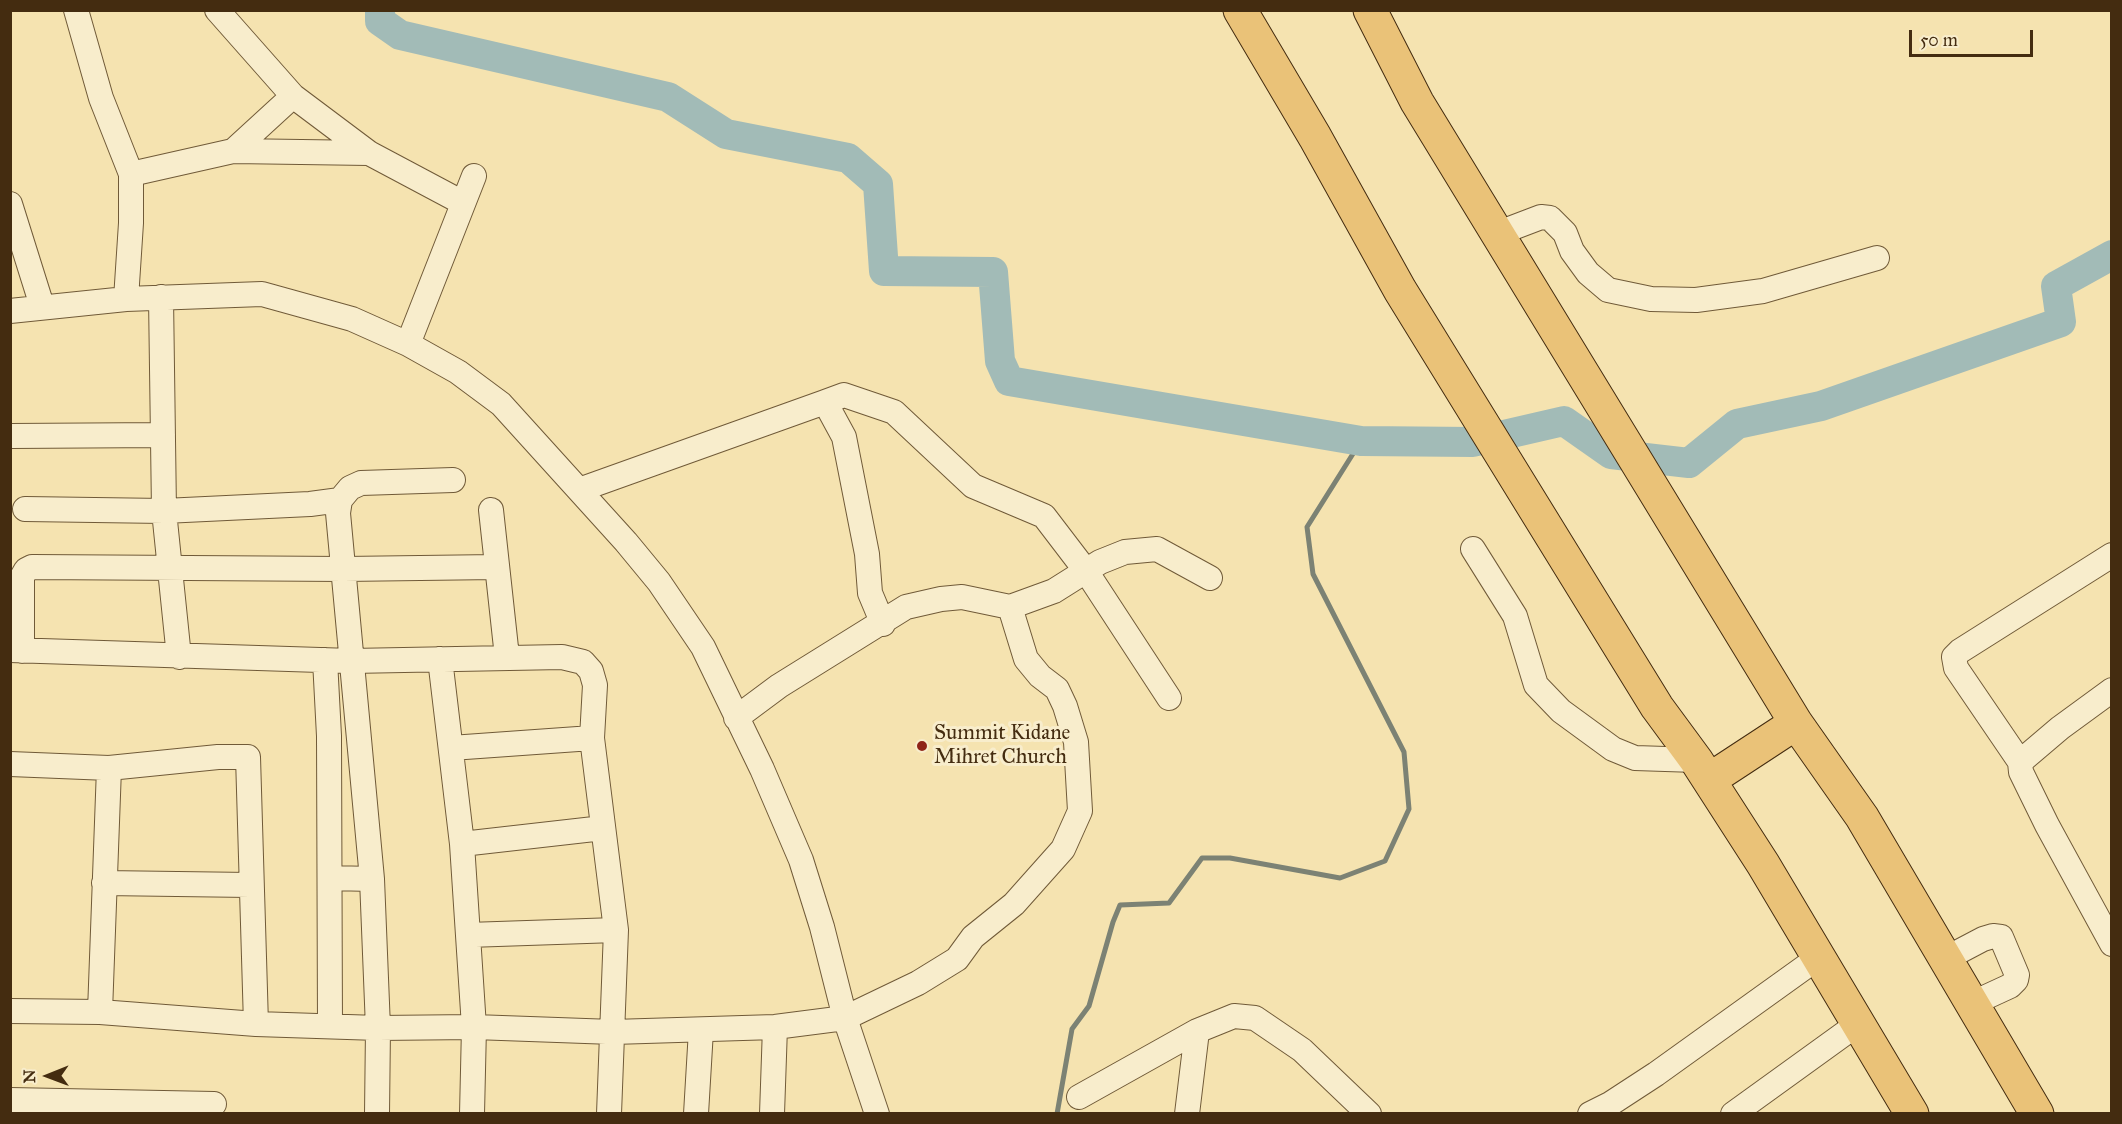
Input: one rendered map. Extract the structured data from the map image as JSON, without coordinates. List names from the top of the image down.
{
  "places": ["Summit Kidane Mihret Church"],
  "scale_bar": "50 m",
  "north": "left"
}
